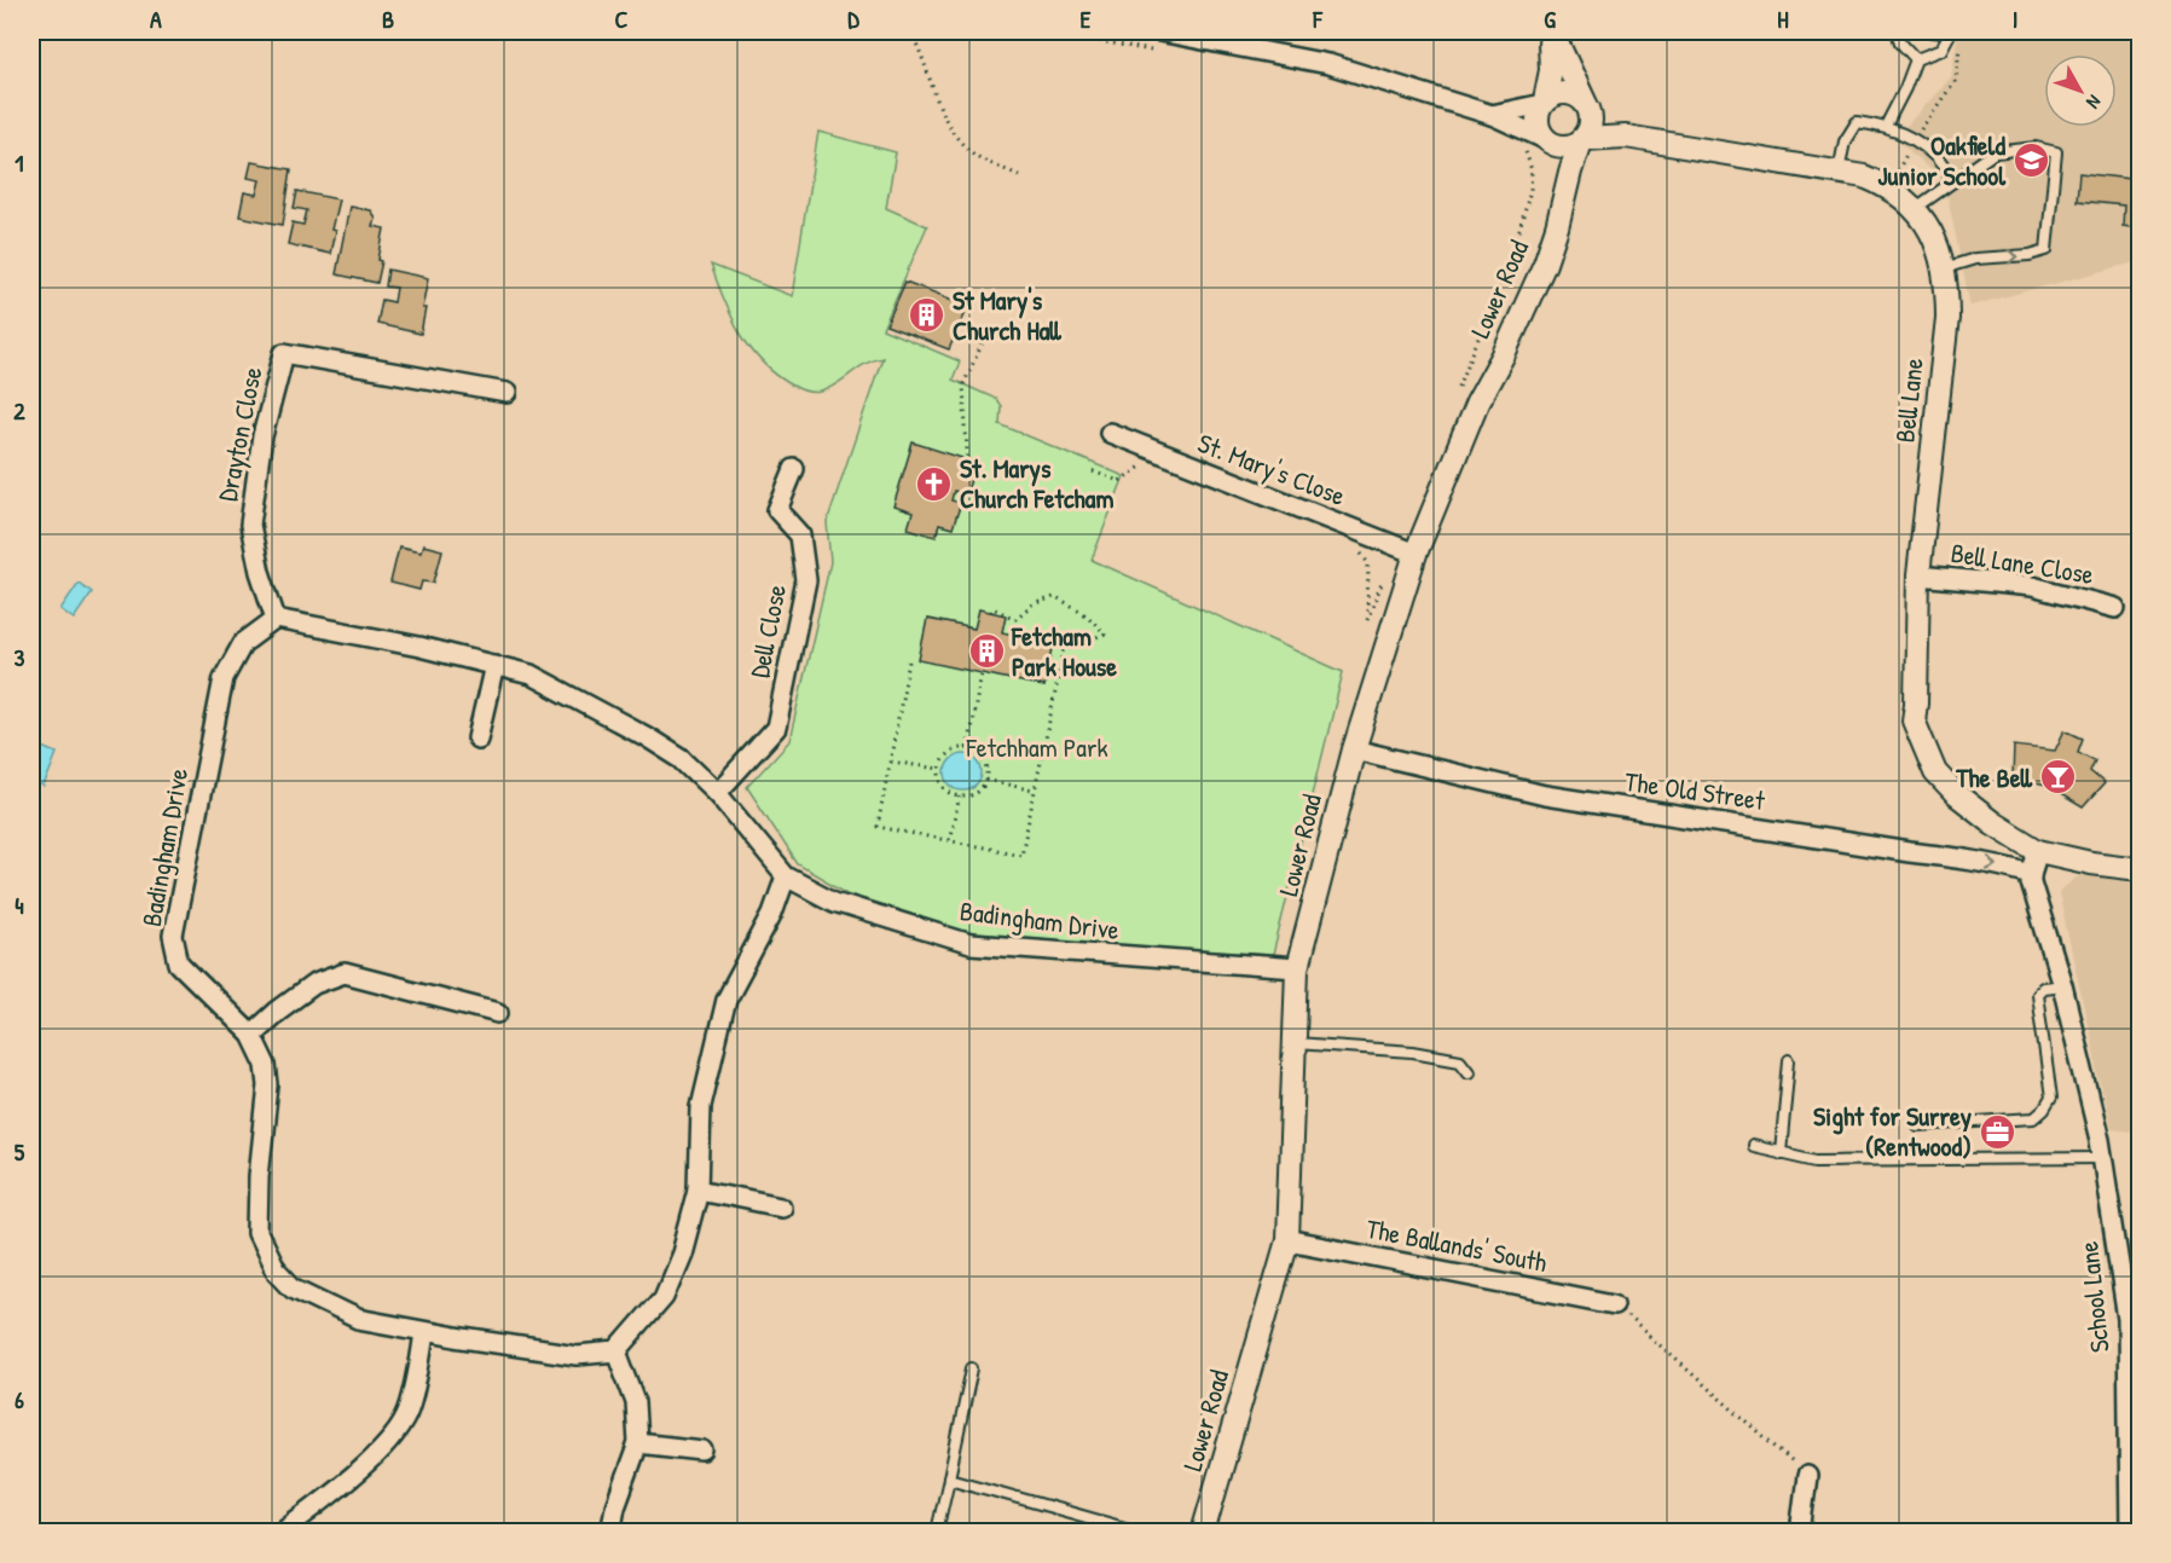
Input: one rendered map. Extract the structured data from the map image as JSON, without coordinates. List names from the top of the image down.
{
  "streets": {
    "street": [
      "Lower Road",
      "Bell Lane",
      "Drayton Close",
      "St. Mary's Close",
      "Bell Lane Close",
      "Dell Close",
      "The Old Street",
      "Badingham Drive",
      "The Ballands' South",
      "School Lane"
    ]
  },
  "crossings": [
    ["Lower Road", "Bell Lane"],
    ["Lower Road", "St. Mary's Close"],
    ["Lower Road", "The Old Street"],
    ["Lower Road", "Badingham Drive"],
    ["Lower Road", "The Ballands' South"],
    ["Bell Lane", "Bell Lane Close"],
    ["Bell Lane", "School Lane"],
    ["Drayton Close", "Badingham Drive"],
    ["Dell Close", "Badingham Drive"],
    ["The Old Street", "School Lane"]
  ],
  "one_way": ["The Old Street"],
  "parks": ["Fetchham Park"],
  "places": {
    "school or university": ["Oakfield Junior School"],
    "building": ["St Mary's Church Hall", "Fetcham Park House"],
    "church": ["St. Marys Church Fetcham"],
    "bar": ["The Bell"],
    "office": ["Sight for Surrey (Rentwood)"]
  },
  "north": "bottom right",
  "grid": {
    "columns": [
      "A",
      "B",
      "C",
      "D",
      "E",
      "F",
      "G",
      "H",
      "I"
    ],
    "rows": [
      "1",
      "2",
      "3",
      "4",
      "5",
      "6"
    ]
  }
}
